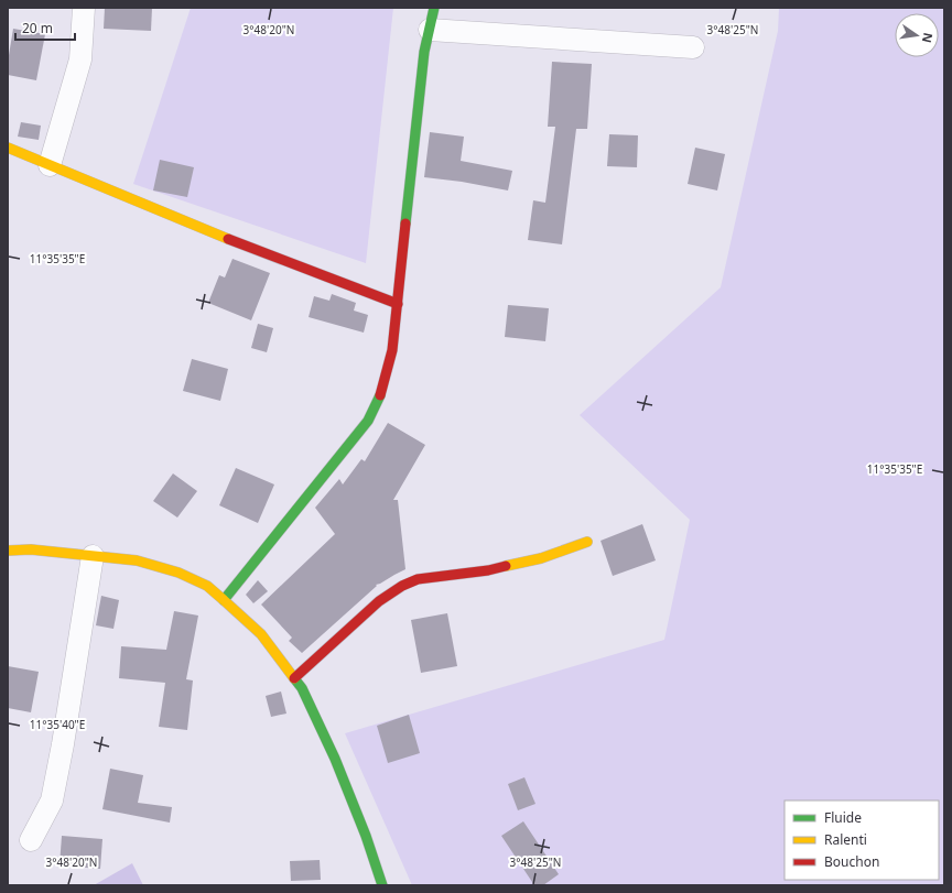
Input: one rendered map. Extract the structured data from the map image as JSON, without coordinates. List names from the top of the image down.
{
  "legend": ["Fluide", "Ralenti", "Bouchon"],
  "scale_bar": "20 m",
  "north": "right",
  "coordinates": [
    "3°48'20\"N",
    "3°48'25\"N",
    "11°35'35\"E",
    "11°35'40\"E"
  ]
}
